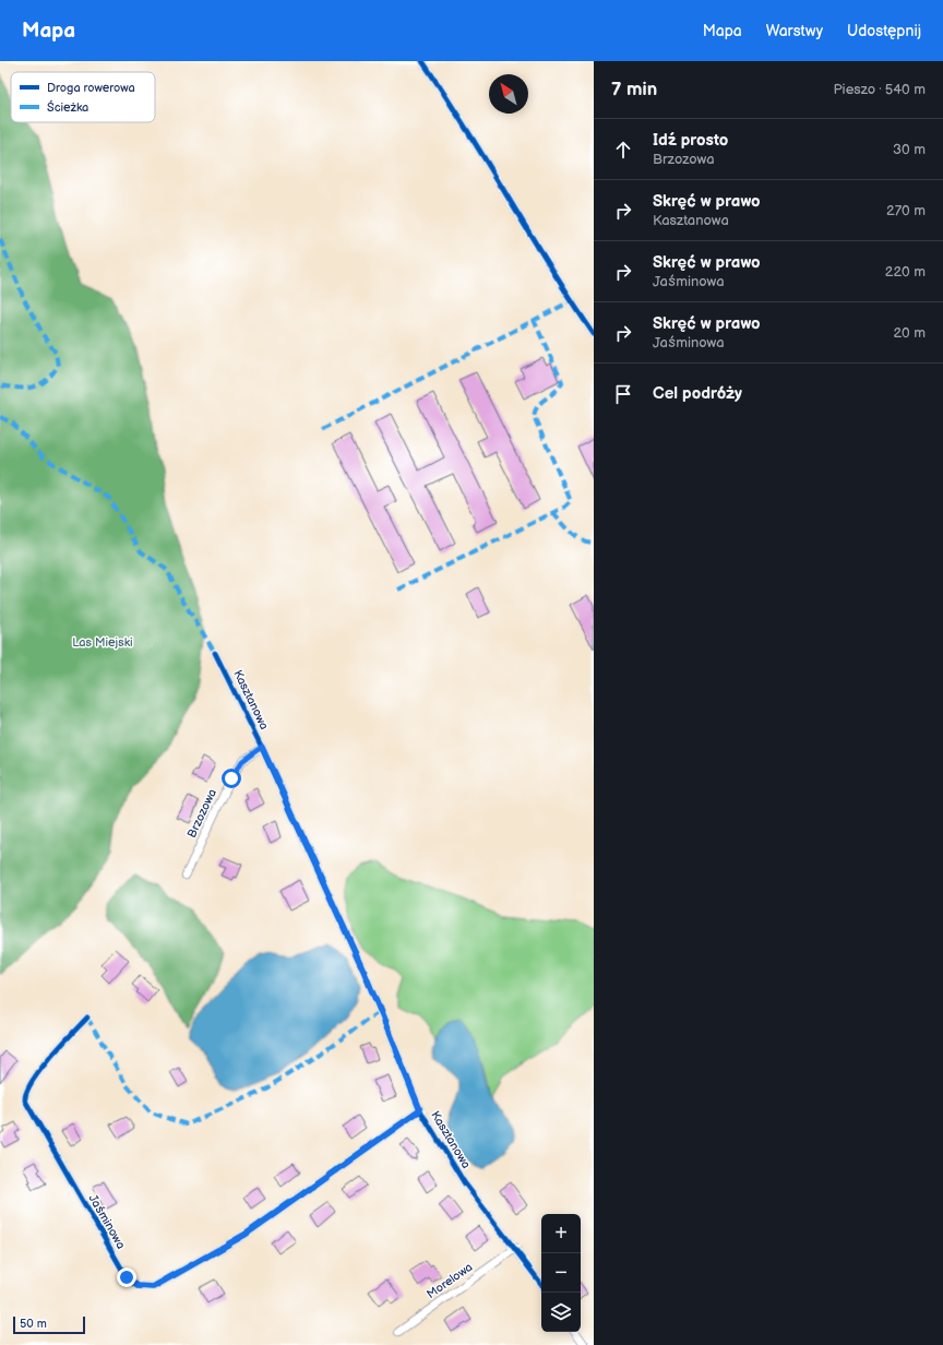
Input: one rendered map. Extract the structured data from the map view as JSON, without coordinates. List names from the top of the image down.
{
  "streets": {
    "street": [
      "Kasztanowa",
      "Brzozowa",
      "Jaśminowa",
      "Morelowa"
    ]
  },
  "crossings": [
    ["Kasztanowa", "Brzozowa"],
    ["Kasztanowa", "Jaśminowa"],
    ["Kasztanowa", "Morelowa"]
  ],
  "parks": ["Las Miejski"],
  "legend": ["Droga rowerowa", "Ścieżka"],
  "scale_bar": "50 m",
  "north": "top left",
  "page": {
    "header": "Mapa",
    "nav": ["Mapa", "Warstwy", "Udostępnij"],
    "heading": ["7 min", "Pieszo · 540 m"],
    "list": [
      ["Idź prosto", "Brzozowa", "30 m"],
      ["Skręć w prawo", "Kasztanowa", "270 m"],
      ["Skręć w prawo", "Jaśminowa", "220 m"],
      ["Skręć w prawo", "Jaśminowa", "20 m"],
      "Cel podróży"
    ],
    "map_buttons": ["+", "−"],
    "scale": "50 m"
  }
}
